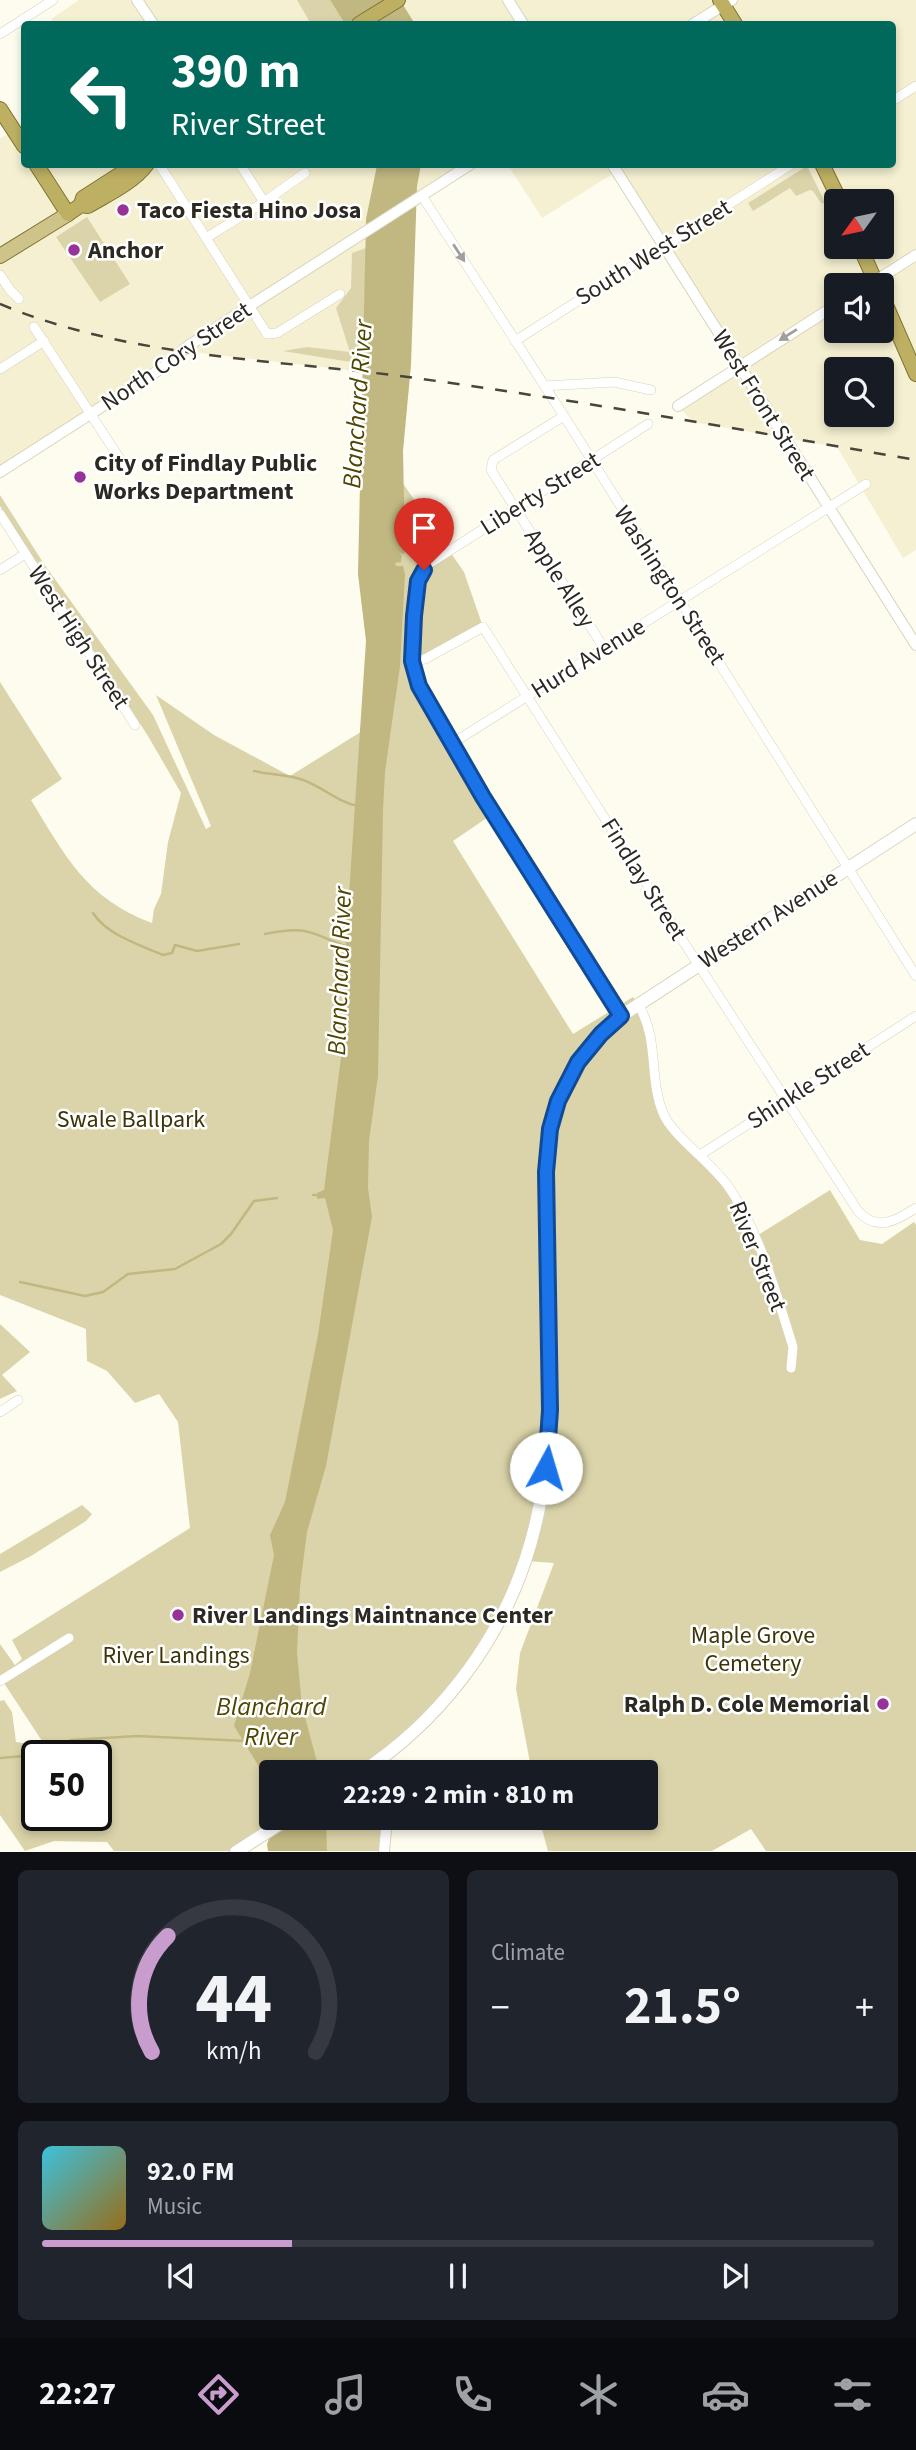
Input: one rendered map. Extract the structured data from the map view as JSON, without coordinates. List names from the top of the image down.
{
  "streets": {
    "main road": ["Western Avenue"],
    "street": [
      "South West Street",
      "North Cory Street",
      "West Front Street",
      "Liberty Street",
      "Apple Alley",
      "Washington Street",
      "West High Street",
      "Hurd Avenue",
      "Findlay Street",
      "Shinkle Street",
      "River Street"
    ]
  },
  "crossings": [
    ["South West Street", "West Front Street"],
    ["South West Street", "Washington Street"],
    ["North Cory Street", "Washington Street"],
    ["West Front Street", "Hurd Avenue"],
    ["Liberty Street", "Apple Alley"],
    ["Liberty Street", "Washington Street"],
    ["Liberty Street", "Findlay Street"],
    ["Apple Alley", "Washington Street"],
    ["Apple Alley", "Hurd Avenue"],
    ["Washington Street", "Hurd Avenue"],
    ["Washington Street", "Western Avenue"],
    ["Hurd Avenue", "Findlay Street"],
    ["Findlay Street", "Western Avenue"],
    ["Findlay Street", "Shinkle Street"],
    ["Western Avenue", "River Street"],
    ["Shinkle Street", "River Street"]
  ],
  "water": ["Blanchard River"],
  "parks": ["Swale Ballpark", "Maple Grove Cemetery", "River Landings"],
  "places": [
    "Taco Fiesta Hino Josa",
    "Anchor",
    "City of Findlay Public Works Department",
    "River Landings Maintnance Center",
    "Ralph D. Cole Memorial"
  ],
  "north": "bottom left",
  "page": {
    "turn": ["390 m", "River Street"],
    "limit": "50",
    "trip": "22:29 · 2 min · 810 m",
    "tile": "Climate",
    "heat": ["−", "21.5°", "+"],
    "song": ["92.0 FM", "Music"],
    "tabs": "22:27",
    "gauge": ["44", "km/h"]
  }
}
